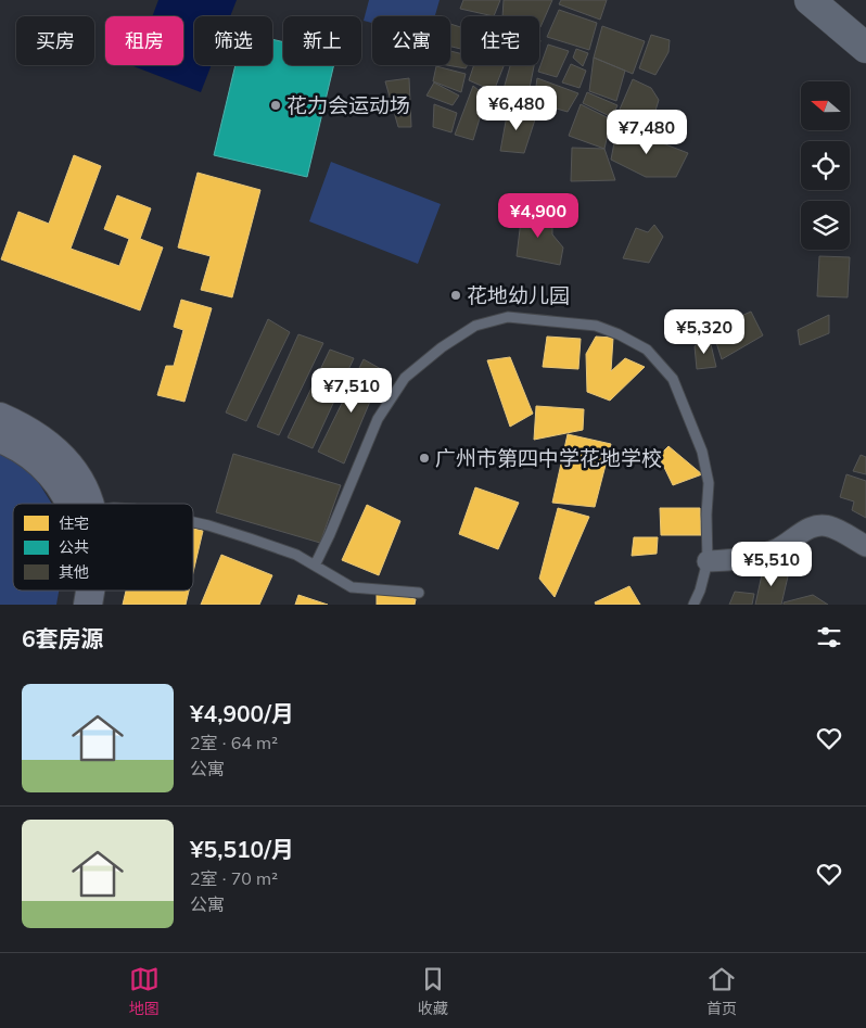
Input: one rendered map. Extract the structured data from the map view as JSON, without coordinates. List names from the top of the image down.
{
  "places": ["花力会运动场", "花地幼儿园", "广州市第四中学花地学校"],
  "legend": ["住宅", "公共", "其他"],
  "north": "left",
  "page": {
    "chip": [
      "买房",
      "租房",
      "筛选",
      "新上",
      "公寓",
      "住宅"
    ],
    "price": [
      "¥6,480",
      "¥7,480",
      "¥4,900",
      "¥5,320",
      "¥7,510",
      "¥5,510"
    ],
    "heading": "6套房源",
    "list": [
      {
        "name": "¥4,900/月",
        "note": "2室 · 64 m² · 公寓"
      },
      {
        "name": "¥5,510/月",
        "note": "2室 · 70 m² · 公寓"
      }
    ],
    "tabs": ["地图", "收藏", "首页"]
  }
}
